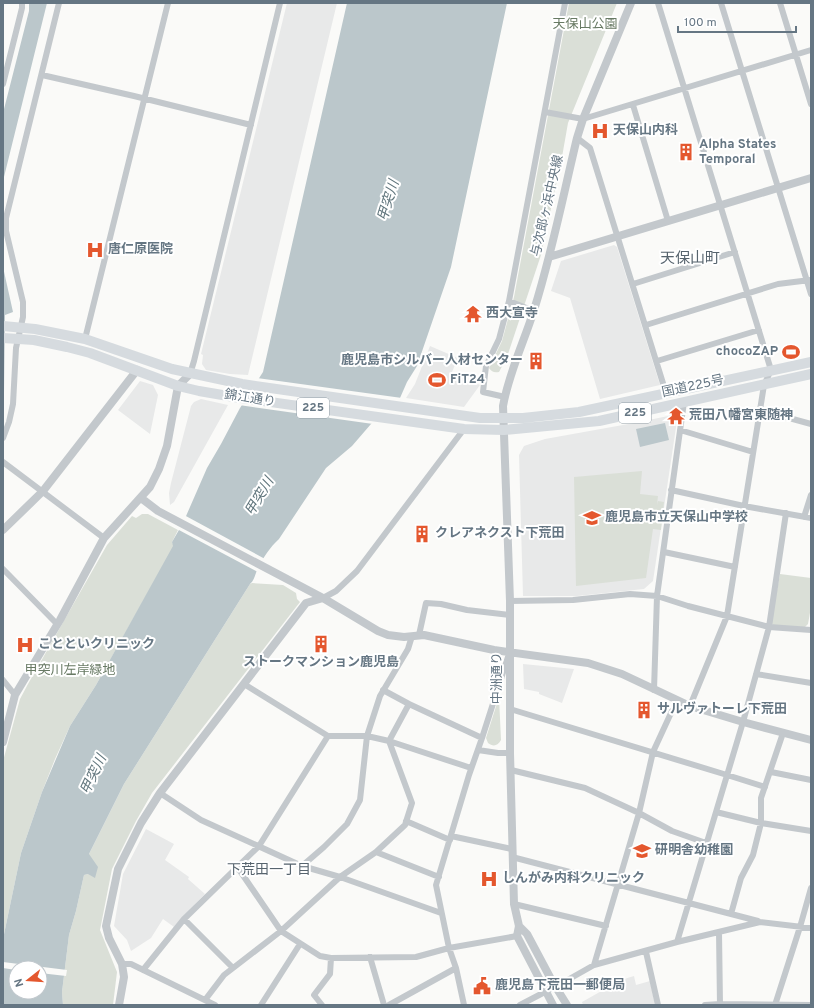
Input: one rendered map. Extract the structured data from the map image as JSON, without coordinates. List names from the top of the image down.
{
  "streets": {
    "highway": ["国道225号", "錦江通り", "225"],
    "street": ["与次郎ヶ浜中央線", "中洲通り"]
  },
  "crossings": [
    ["与次郎ヶ浜中央線", "国道225号"],
    ["与次郎ヶ浜中央線", "錦江通り"],
    ["与次郎ヶ浜中央線", "中洲通り"],
    ["国道225号", "錦江通り"],
    ["国道225号", "中洲通り"],
    ["錦江通り", "中洲通り"]
  ],
  "districts": ["天保山町", "下荒田一丁目"],
  "water": ["甲突川"],
  "parks": ["天保山公園", "甲突川左岸緑地"],
  "places": {
    "hospital": [
      "天保山内科",
      "唐仁原医院",
      "ことといクリニック",
      "しんがみ内科クリニック"
    ],
    "building": [
      "Alpha States Temporal",
      "鹿児島市シルバー人材センター",
      "クレアネクスト下荒田",
      "ストークマンション鹿児島",
      "サルヴァトーレ下荒田"
    ],
    "temple": ["西大宣寺", "荒田八幡宮東随神"],
    "sports": ["chocoZAP", "FiT24"],
    "school or university": ["鹿児島市立天保山中学校", "研明舎幼稚園"],
    "public building": ["鹿児島下荒田一郵便局"]
  },
  "scale_bar": "100 m",
  "north": "left"
}
